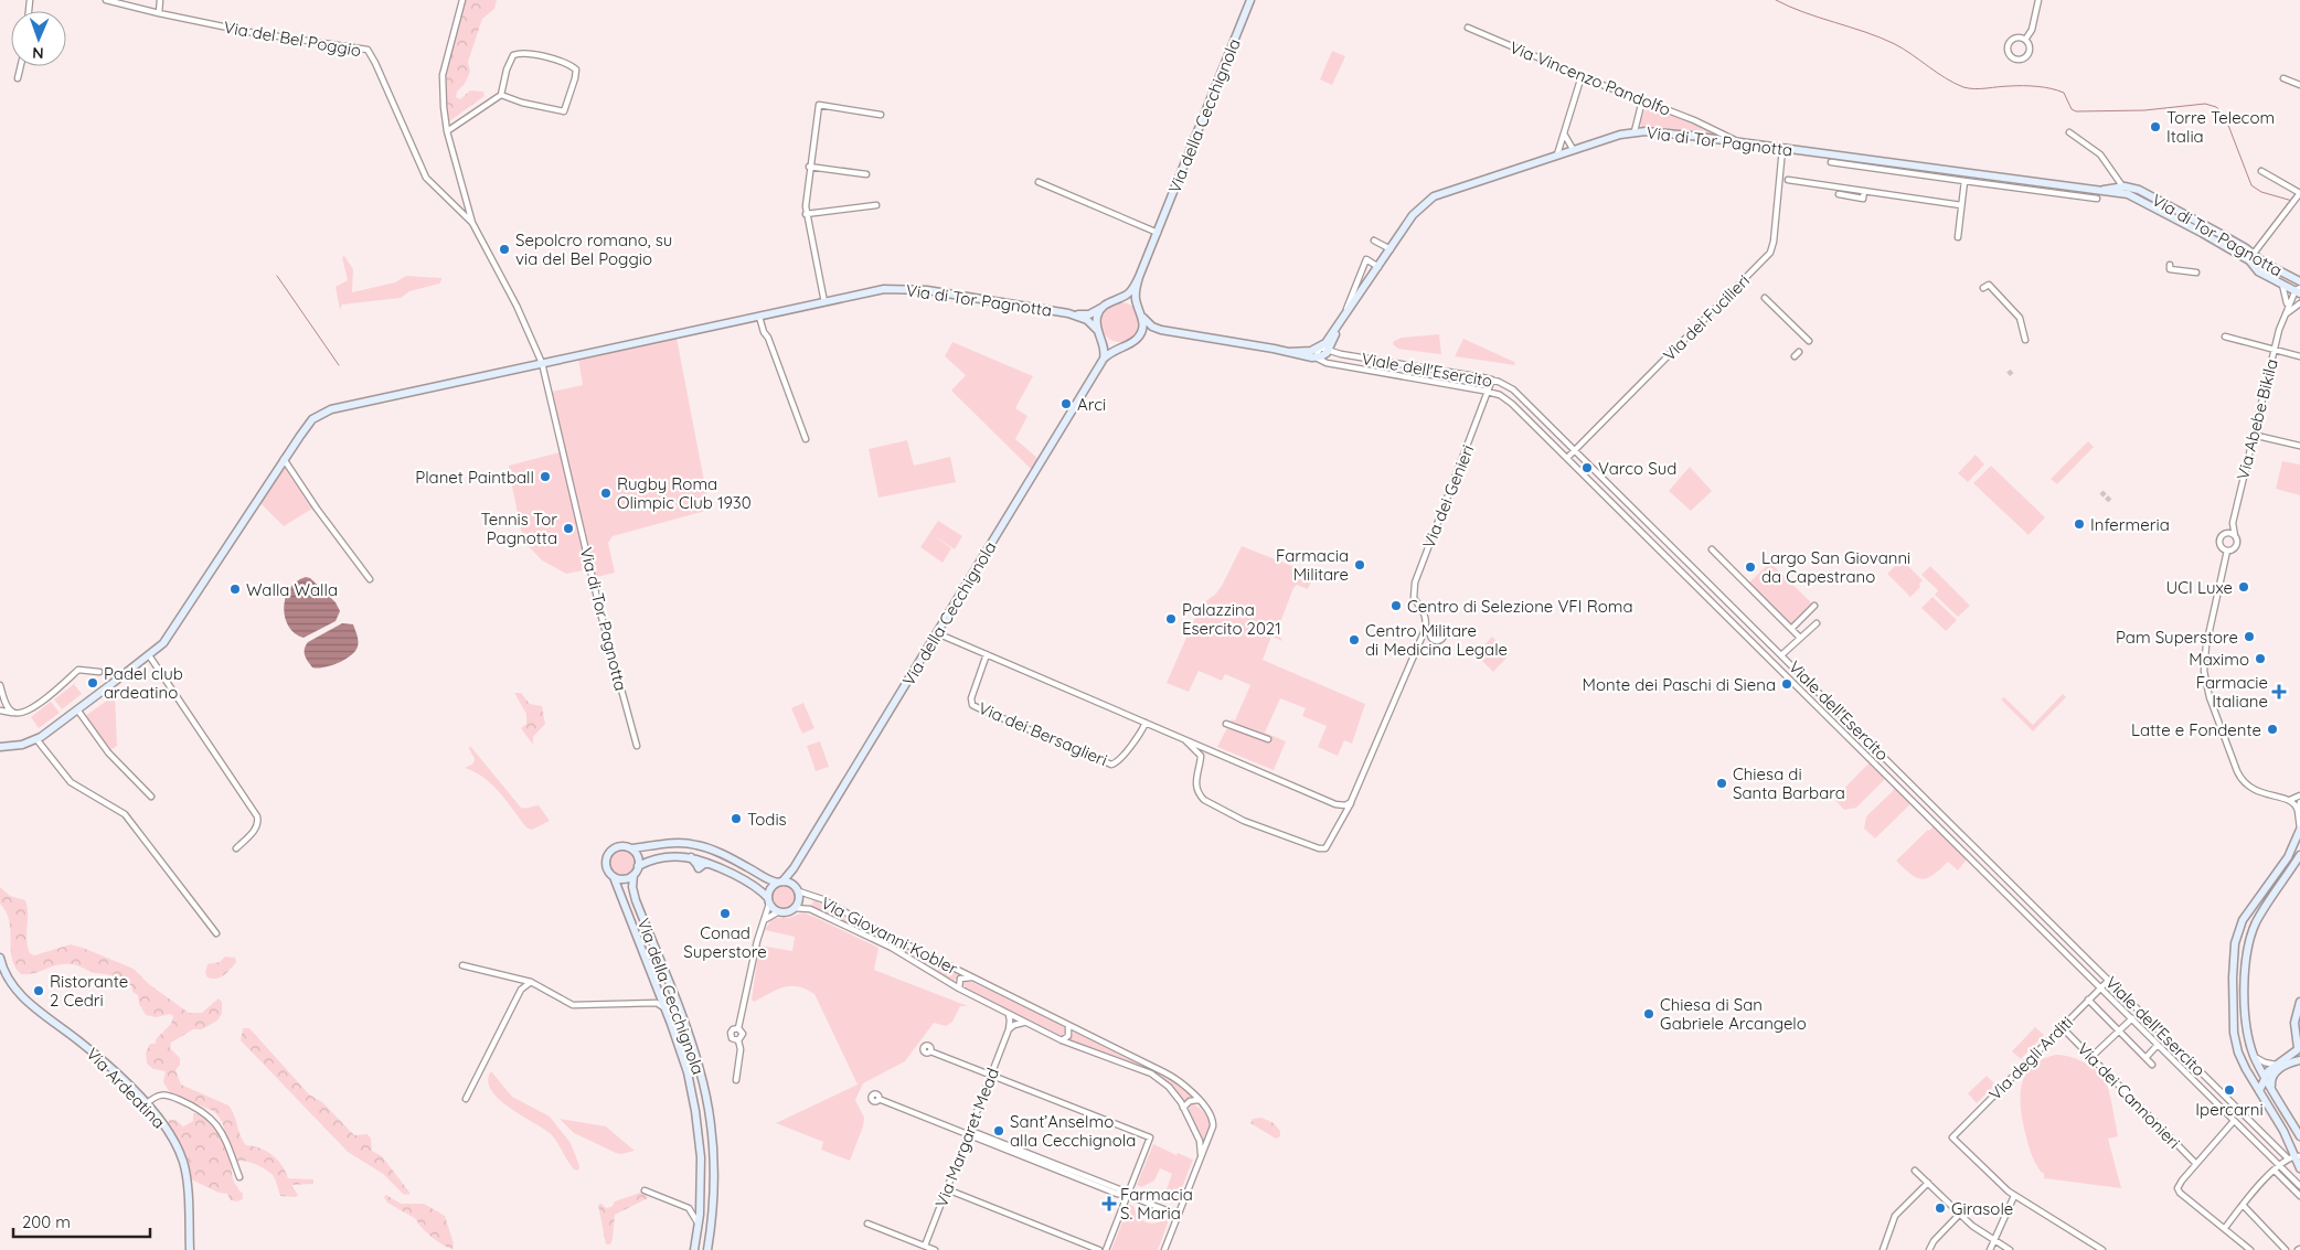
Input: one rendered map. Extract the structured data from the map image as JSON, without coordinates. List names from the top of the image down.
{
  "streets": {
    "street": [
      "Via del Bel Poggio",
      "Via Vincenzo Pandolfo",
      "Via della Cecchignola",
      "Via di Tor Pagnotta",
      "Via dei Fucilieri",
      "Viale dell'Esercito",
      "Via Abebe Bikila",
      "Via dei Genieri",
      "Via dei Bersaglieri",
      "Via Giovanni Kobler",
      "Via degli Arditi",
      "Via Ardeatina",
      "Via dei Cannonieri",
      "Via Margaret Mead"
    ]
  },
  "crossings": [
    ["Via Vincenzo Pandolfo", "Via di Tor Pagnotta"],
    ["Via della Cecchignola", "Via di Tor Pagnotta"],
    ["Via della Cecchignola", "Via Giovanni Kobler"],
    ["Via di Tor Pagnotta", "Via dei Fucilieri"],
    ["Via di Tor Pagnotta", "Via Abebe Bikila"],
    ["Via dei Fucilieri", "Viale dell'Esercito"],
    ["Viale dell'Esercito", "Via dei Genieri"],
    ["Viale dell'Esercito", "Via degli Arditi"],
    ["Via Giovanni Kobler", "Via Margaret Mead"],
    ["Via degli Arditi", "Via dei Cannonieri"]
  ],
  "places": {
    "other": [
      "Torre Telecom Italia",
      "Sepolcro romano, su via del Bel Poggio",
      "Arci",
      "Varco Sud",
      "Planet Paintball",
      "Rugby Roma Olimpic Club 1930",
      "Infermeria",
      "Tennis Tor Pagnotta",
      "Farmacia Militare",
      "Largo San Giovanni da Capestrano",
      "UCI Luxe",
      "Walla Walla",
      "Centro di Selezione VFI Roma",
      "Palazzina Esercito 2021",
      "Pam Superstore",
      "Centro Militare di Medicina Legale",
      "Maximo",
      "Padel club ardeatino",
      "Monte dei Paschi di Siena",
      "Latte e Fondente",
      "Chiesa di Santa Barbara",
      "Todis",
      "Conad Superstore",
      "Ristorante 2 Cedri",
      "Chiesa di San Gabriele Arcangelo",
      "Ipercarni",
      "Sant’Anselmo alla Cecchignola",
      "Girasole"
    ],
    "health": ["Farmacie Italiane", "Farmacia S. Maria"]
  },
  "scale_bar": "200 m",
  "north": "bottom"
}
